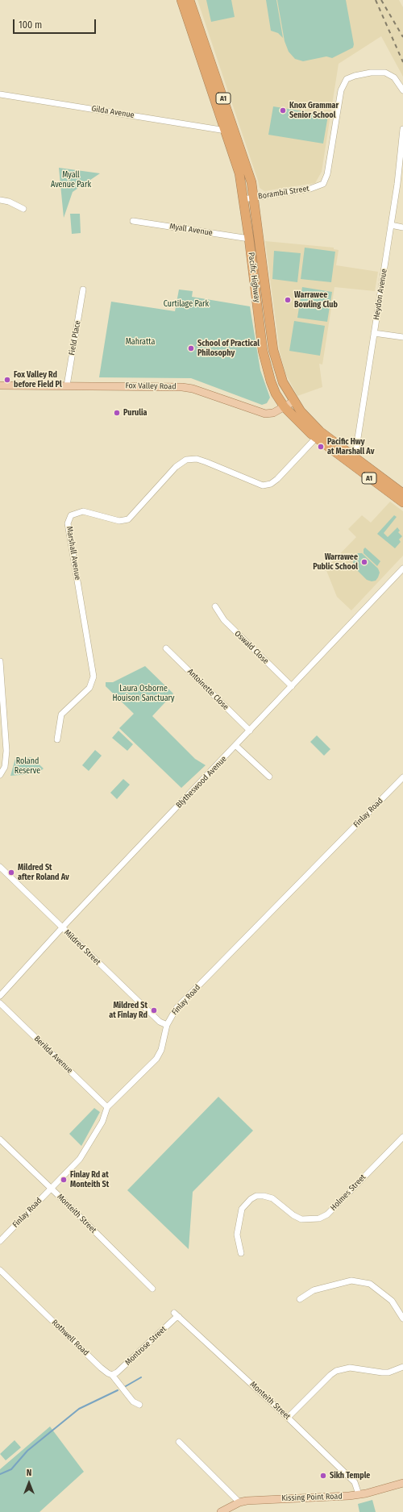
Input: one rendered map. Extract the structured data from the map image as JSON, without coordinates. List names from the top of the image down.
{
  "streets": {
    "highway": ["A1", "Pacific Highway"],
    "main road": ["Fox Valley Road", "Kissing Point Road"],
    "street": [
      "Gilda Avenue",
      "Borambil Street",
      "Myall Avenue",
      "Heydon Avenue",
      "Field Place",
      "Marshall Avenue",
      "Oswald Close",
      "Antoinette Close",
      "Blytheswood Avenue",
      "Finlay Road",
      "Mildred Street",
      "Berilda Avenue",
      "Holmes Street",
      "Monteith Street",
      "Rothwell Road",
      "Montrose Street"
    ]
  },
  "crossings": [
    ["Gilda Avenue", "Pacific Highway"],
    ["Borambil Street", "Pacific Highway"],
    ["Myall Avenue", "Pacific Highway"],
    ["Pacific Highway", "Heydon Avenue"],
    ["Pacific Highway", "Fox Valley Road"],
    ["Pacific Highway", "Marshall Avenue"],
    ["Field Place", "Fox Valley Road"],
    ["Oswald Close", "Blytheswood Avenue"],
    ["Antoinette Close", "Blytheswood Avenue"],
    ["Blytheswood Avenue", "Mildred Street"],
    ["Finlay Road", "Mildred Street"],
    ["Finlay Road", "Berilda Avenue"],
    ["Finlay Road", "Monteith Street"],
    ["Monteith Street", "Montrose Street"],
    ["Monteith Street", "Kissing Point Road"],
    ["Rothwell Road", "Montrose Street"]
  ],
  "parks": [
    "Myall Avenue Park",
    "Curtilage Park",
    "Mahratta",
    "Laura Osborne Houison Sanctuary",
    "Roland Reserve"
  ],
  "places": [
    "Knox Grammar Senior School",
    "Warrawee Bowling Club",
    "School of Practical Philosophy",
    "Fox Valley Rd before Field Pl",
    "Purulia",
    "Pacific Hwy at Marshall Av",
    "Warrawee Public School",
    "Mildred St after Roland Av",
    "Mildred St at Finlay Rd",
    "Finlay Rd at Monteith St",
    "Sikh Temple"
  ],
  "scale_bar": "100 m",
  "north": "top"
}
